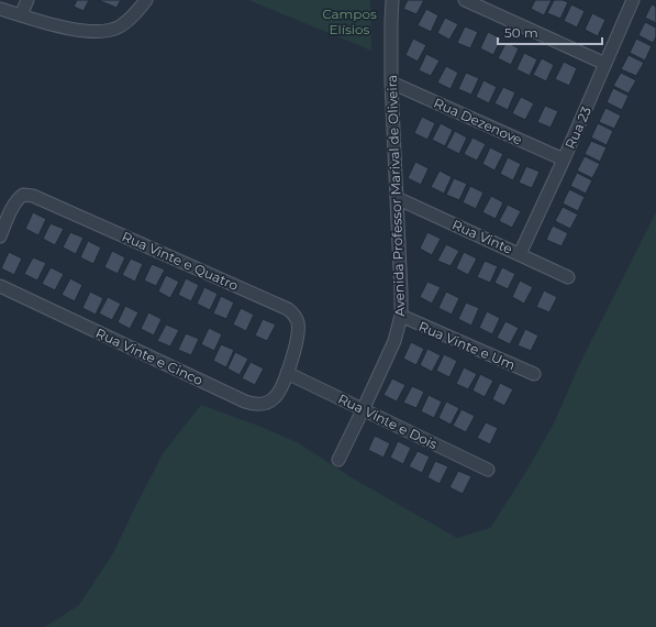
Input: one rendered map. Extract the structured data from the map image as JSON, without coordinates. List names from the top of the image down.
{
  "streets": {
    "street": [
      "Rua Dezenove",
      "Rua 23",
      "Avenida Professor Marival de Oliveira",
      "Rua Vinte",
      "Rua Vinte e Quatro",
      "Rua Vinte e Um",
      "Rua Vinte e Cinco",
      "Rua Vinte e Dois"
    ]
  },
  "crossings": [
    ["Rua Dezenove", "Rua 23"],
    ["Rua Dezenove", "Avenida Professor Marival de Oliveira"],
    ["Rua 23", "Rua Vinte"],
    ["Avenida Professor Marival de Oliveira", "Rua Vinte"],
    ["Avenida Professor Marival de Oliveira", "Rua Vinte e Um"],
    ["Avenida Professor Marival de Oliveira", "Rua Vinte e Dois"],
    ["Rua Vinte e Quatro", "Rua Vinte e Cinco"],
    ["Rua Vinte e Quatro", "Rua Vinte e Dois"],
    ["Rua Vinte e Cinco", "Rua Vinte e Dois"]
  ],
  "parks": ["Campos Elísios"],
  "scale_bar": "50 m"
}
